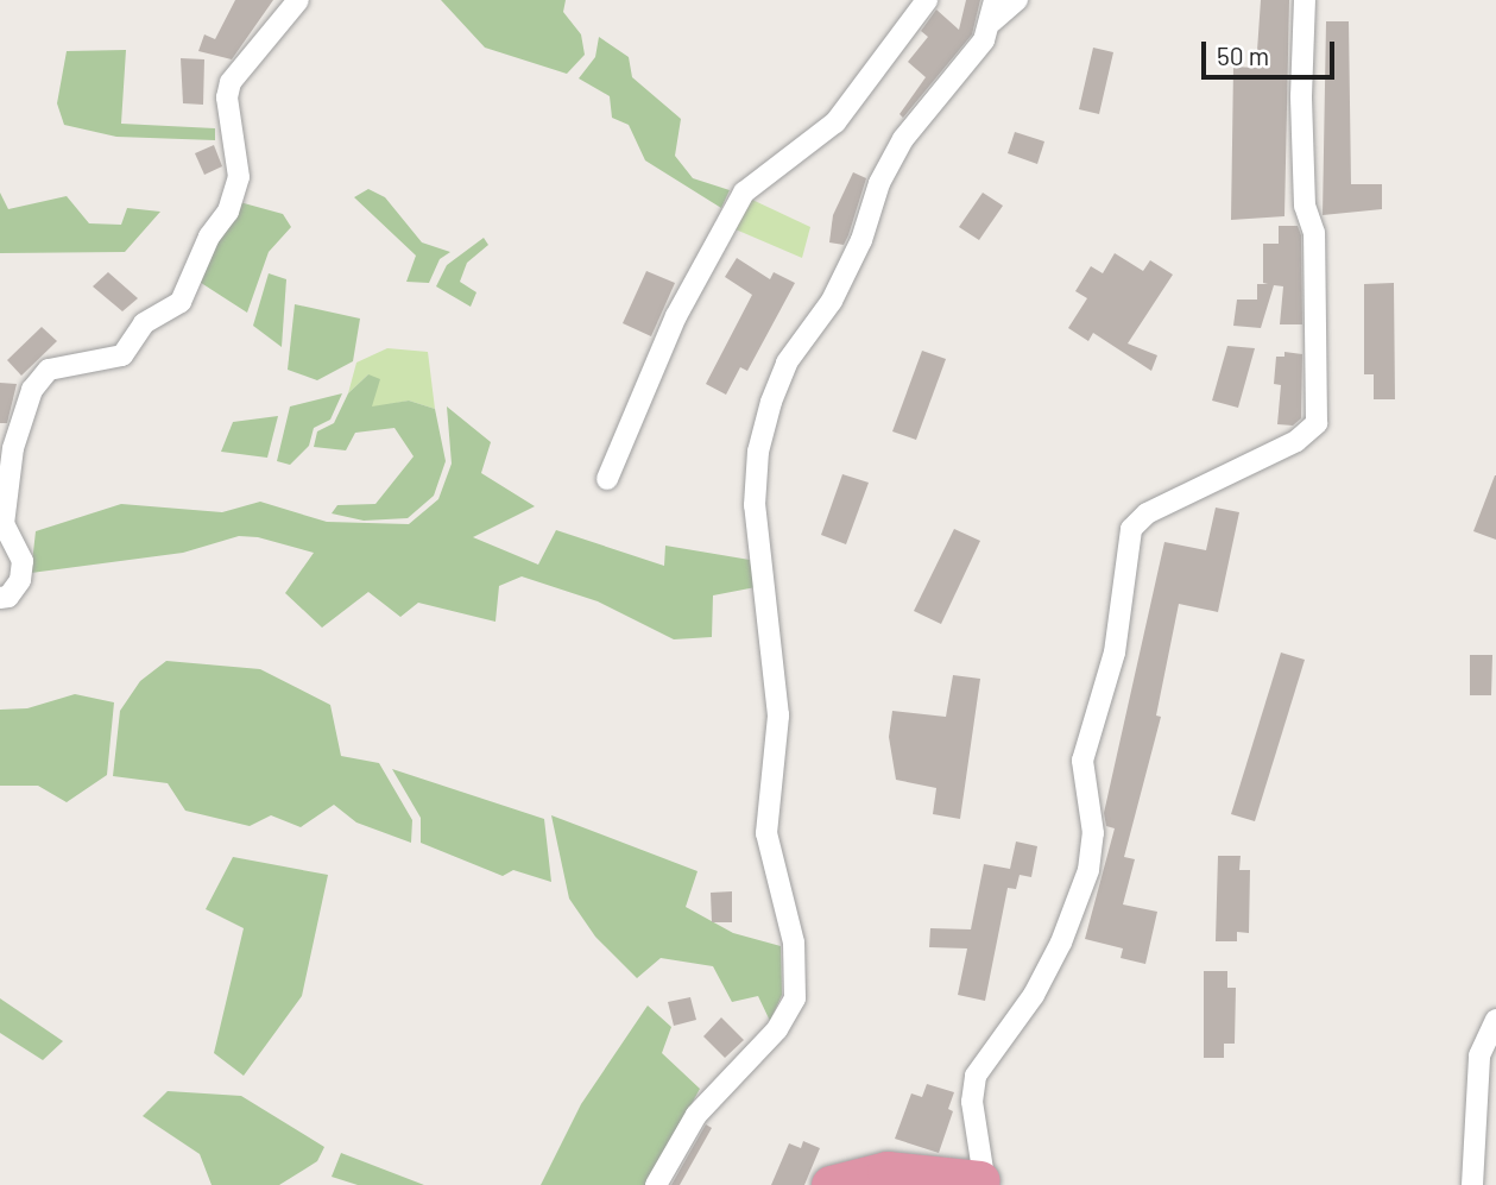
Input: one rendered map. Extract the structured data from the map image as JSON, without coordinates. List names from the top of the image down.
{
  "scale_bar": "50 m"
}
